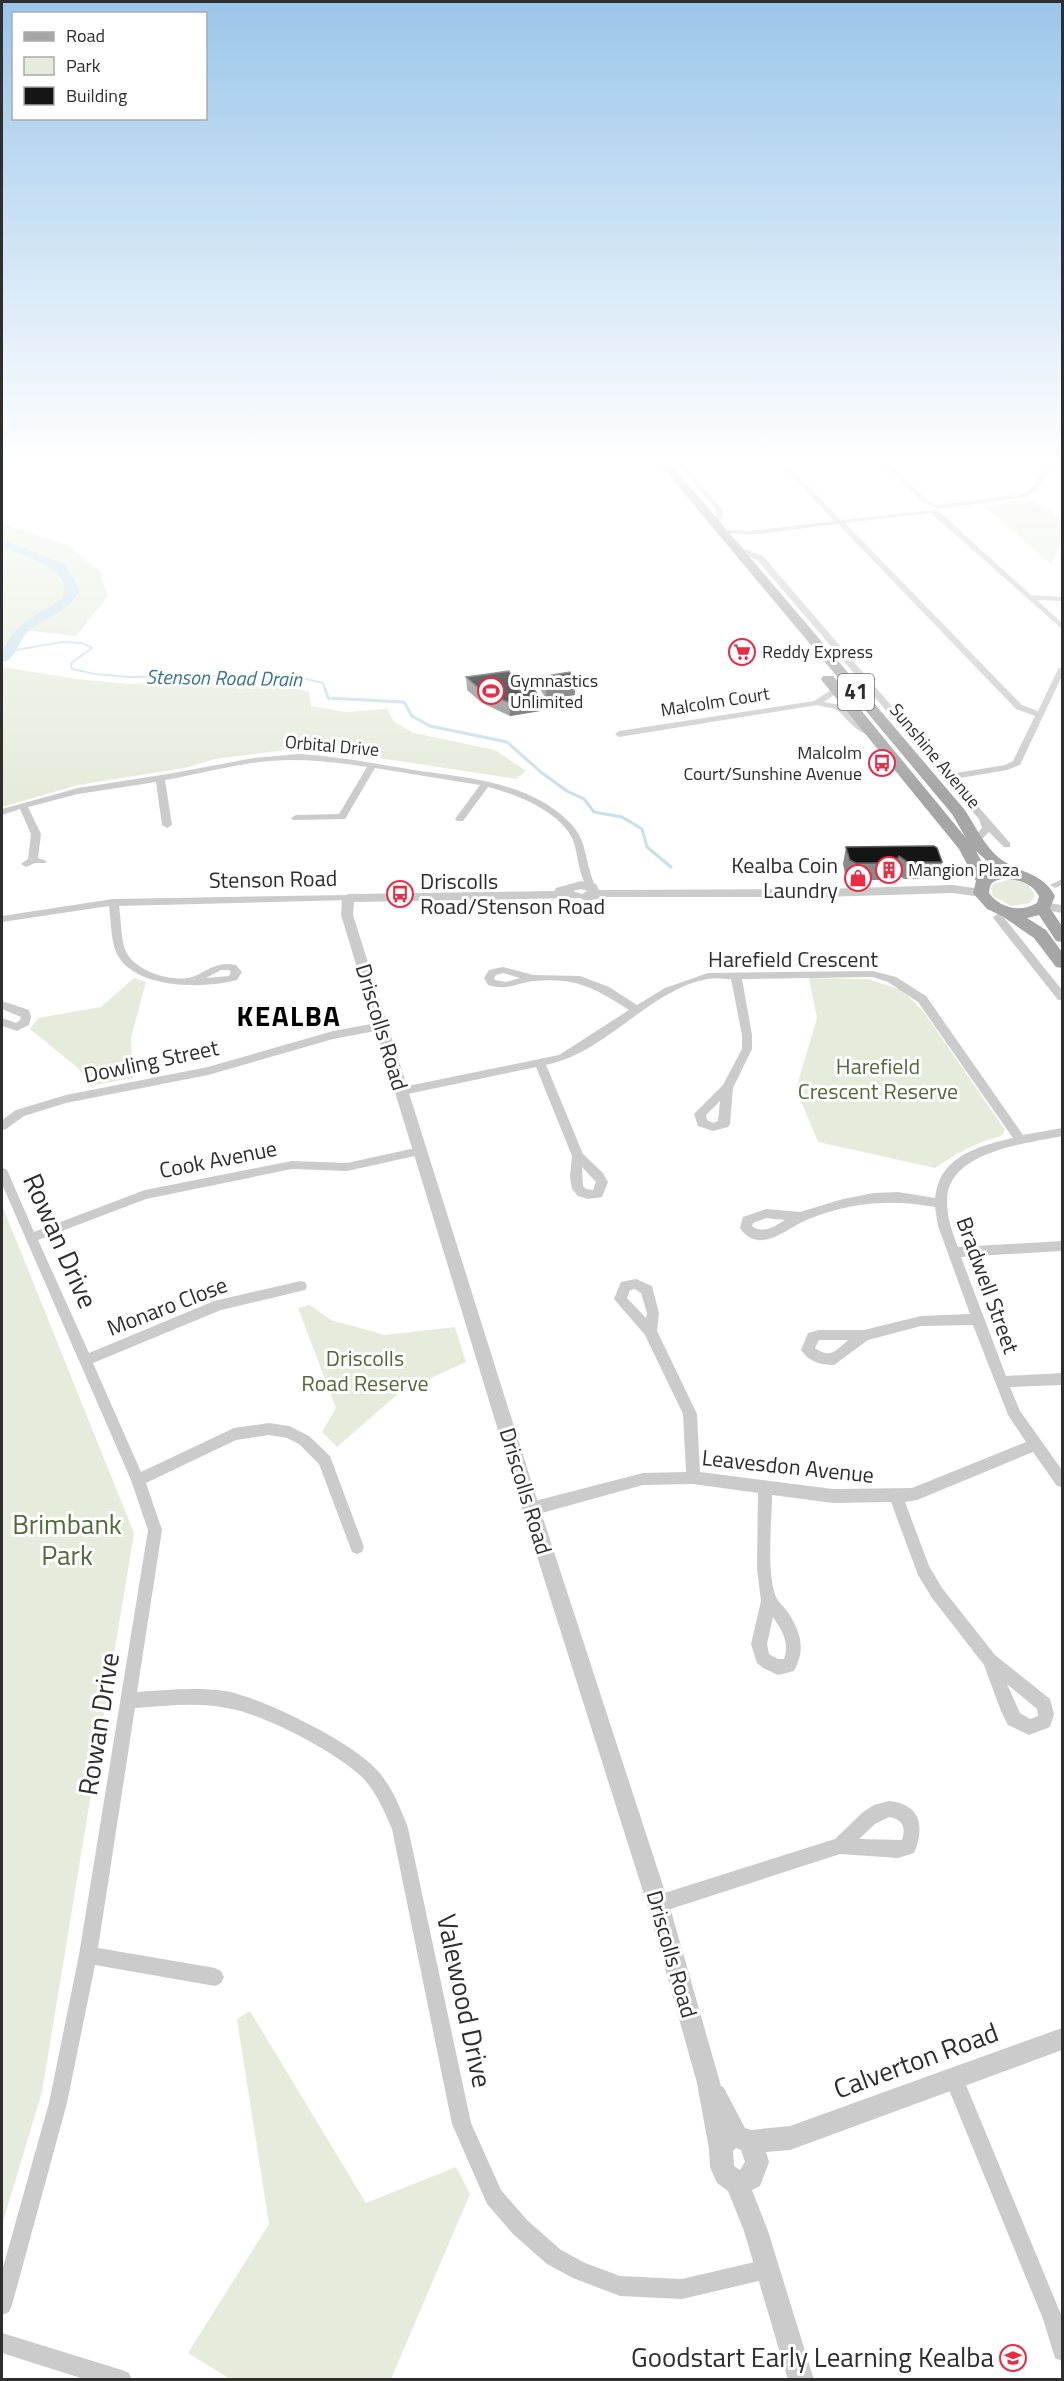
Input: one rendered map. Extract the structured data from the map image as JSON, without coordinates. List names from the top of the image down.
{
  "streets": {
    "main road": ["41", "Sunshine Avenue"],
    "street": [
      "Malcolm Court",
      "Orbital Drive",
      "Stenson Road",
      "Harefield Crescent",
      "Driscolls Road",
      "Dowling Street",
      "Cook Avenue",
      "Rowan Drive",
      "Bradwell Street",
      "Monaro Close",
      "Leavesdon Avenue",
      "Valewood Drive",
      "Calverton Road"
    ]
  },
  "crossings": [
    ["41", "Sunshine Avenue"],
    ["41", "Stenson Road"],
    ["Malcolm Court", "Sunshine Avenue"],
    ["Orbital Drive", "Stenson Road"],
    ["Sunshine Avenue", "Stenson Road"],
    ["Stenson Road", "Driscolls Road"],
    ["Harefield Crescent", "Driscolls Road"],
    ["Harefield Crescent", "Bradwell Street"],
    ["Driscolls Road", "Dowling Street"],
    ["Driscolls Road", "Cook Avenue"],
    ["Driscolls Road", "Leavesdon Avenue"],
    ["Driscolls Road", "Valewood Drive"],
    ["Driscolls Road", "Calverton Road"],
    ["Cook Avenue", "Rowan Drive"],
    ["Rowan Drive", "Monaro Close"],
    ["Rowan Drive", "Valewood Drive"],
    ["Bradwell Street", "Leavesdon Avenue"]
  ],
  "districts": ["KEALBA"],
  "water": ["Stenson Road Drain"],
  "parks": ["Harefield Crescent Reserve", "Driscolls Road Reserve", "Brimbank Park"],
  "places": {
    "supermarket": ["Reddy Express"],
    "sports": ["Gymnastics Unlimited"],
    "bus stop": ["Malcolm Court/Sunshine Avenue", "Driscolls Road/Stenson Road"],
    "building": ["Mangion Plaza"],
    "shop": ["Kealba Coin Laundry"],
    "school or university": ["Goodstart Early Learning Kealba"]
  },
  "legend": ["Road", "Park", "Building"]
}
